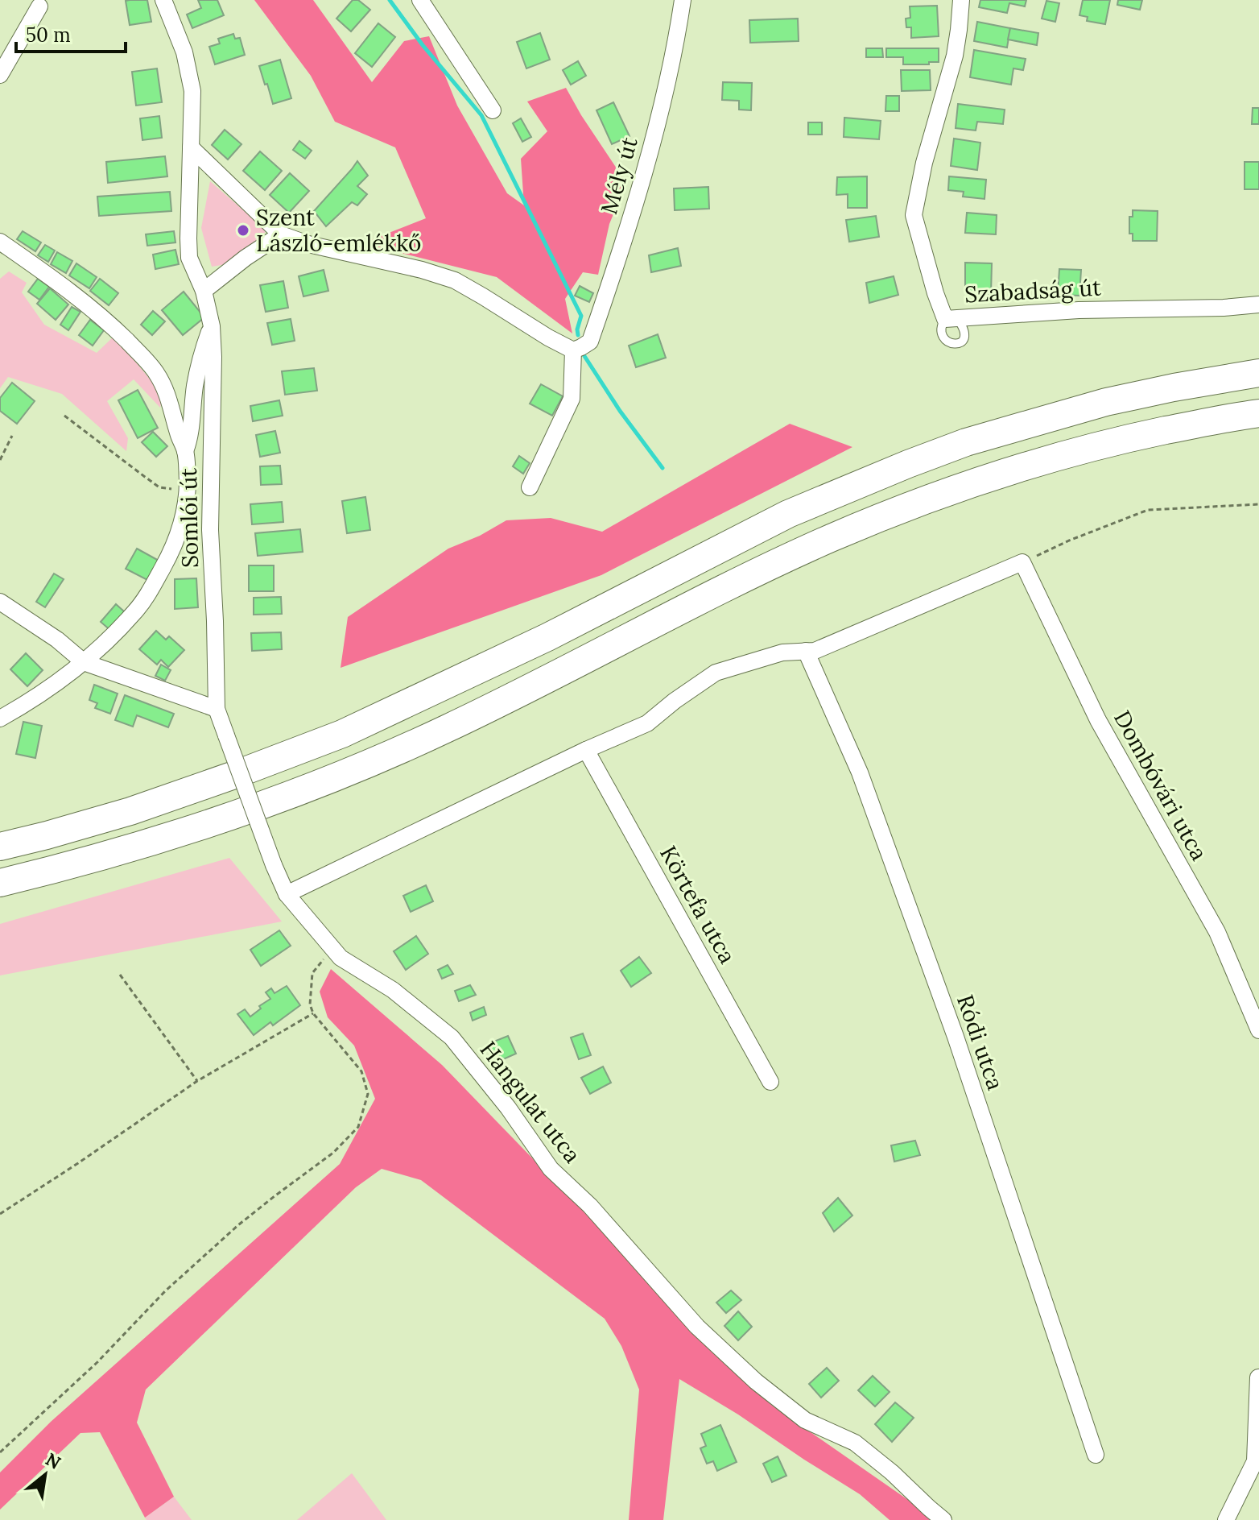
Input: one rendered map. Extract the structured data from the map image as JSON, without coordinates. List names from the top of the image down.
{
  "streets": {
    "street": [
      "Mély út",
      "Szabadság út",
      "Somlói út",
      "Dombóvári utca",
      "Körtefa utca",
      "Ródi utca",
      "Hangulat utca"
    ]
  },
  "crossings": [
    ["Somlói út", "Hangulat utca"]
  ],
  "places": ["Szent László-emlékkő"],
  "scale_bar": "50 m",
  "north": "top right"
}
